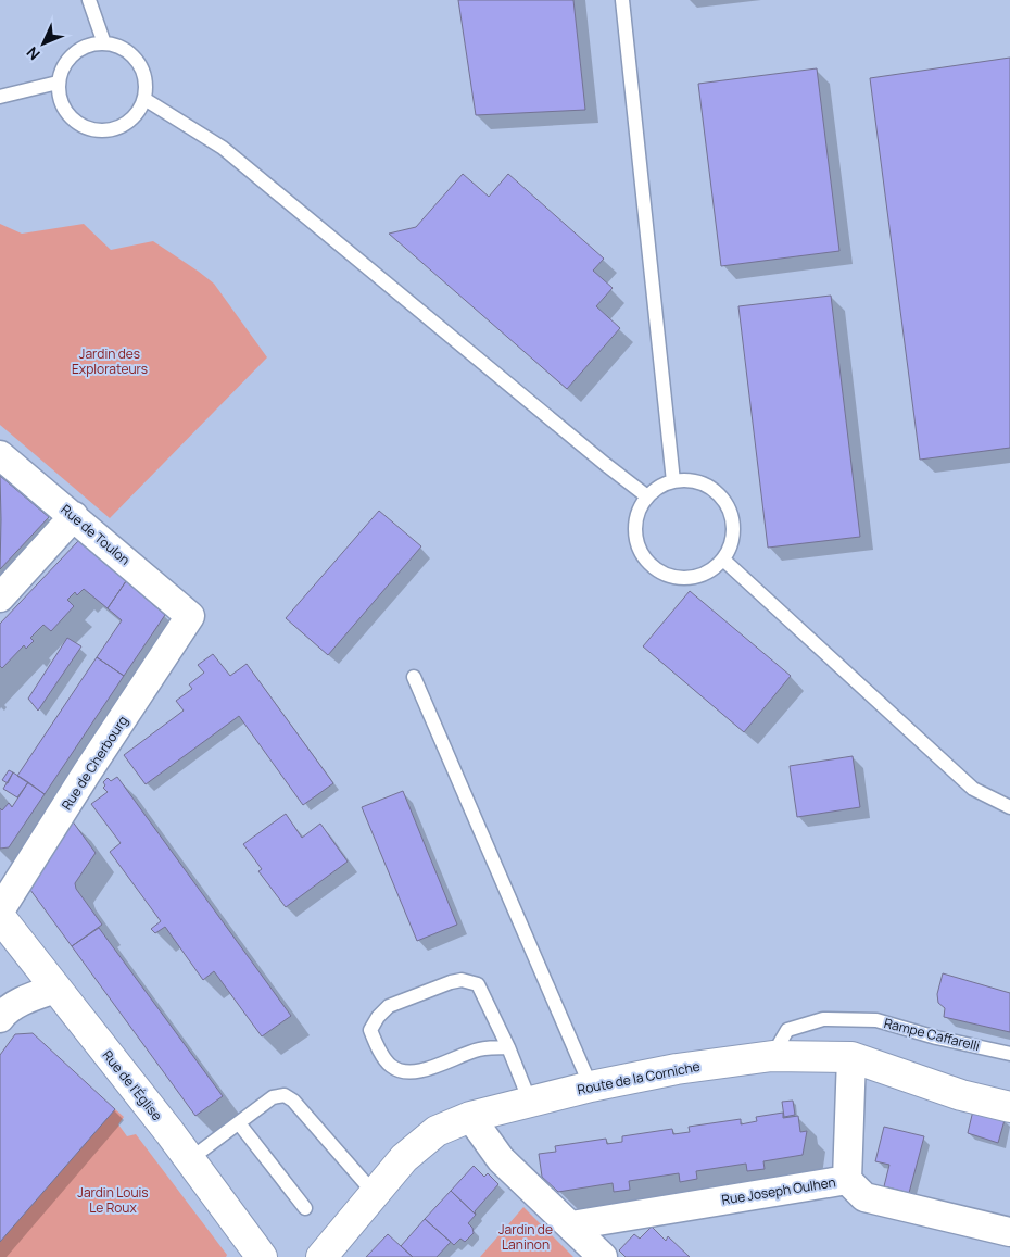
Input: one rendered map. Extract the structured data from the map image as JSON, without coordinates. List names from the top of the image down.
{
  "streets": {
    "street": [
      "Rue de Toulon",
      "Rue de Cherbourg",
      "Route de la Corniche",
      "Rue de l'Église",
      "Rue Joseph Oulhen"
    ],
    "lane": ["Rampe Caffarelli"]
  },
  "crossings": [
    ["Rue de Toulon", "Rue de Cherbourg"],
    ["Rampe Caffarelli", "Route de la Corniche"]
  ],
  "parks": ["Jardin des Explorateurs", "Jardin Louis Le Roux", "Jardin de Laninon"],
  "north": "bottom left"
}
